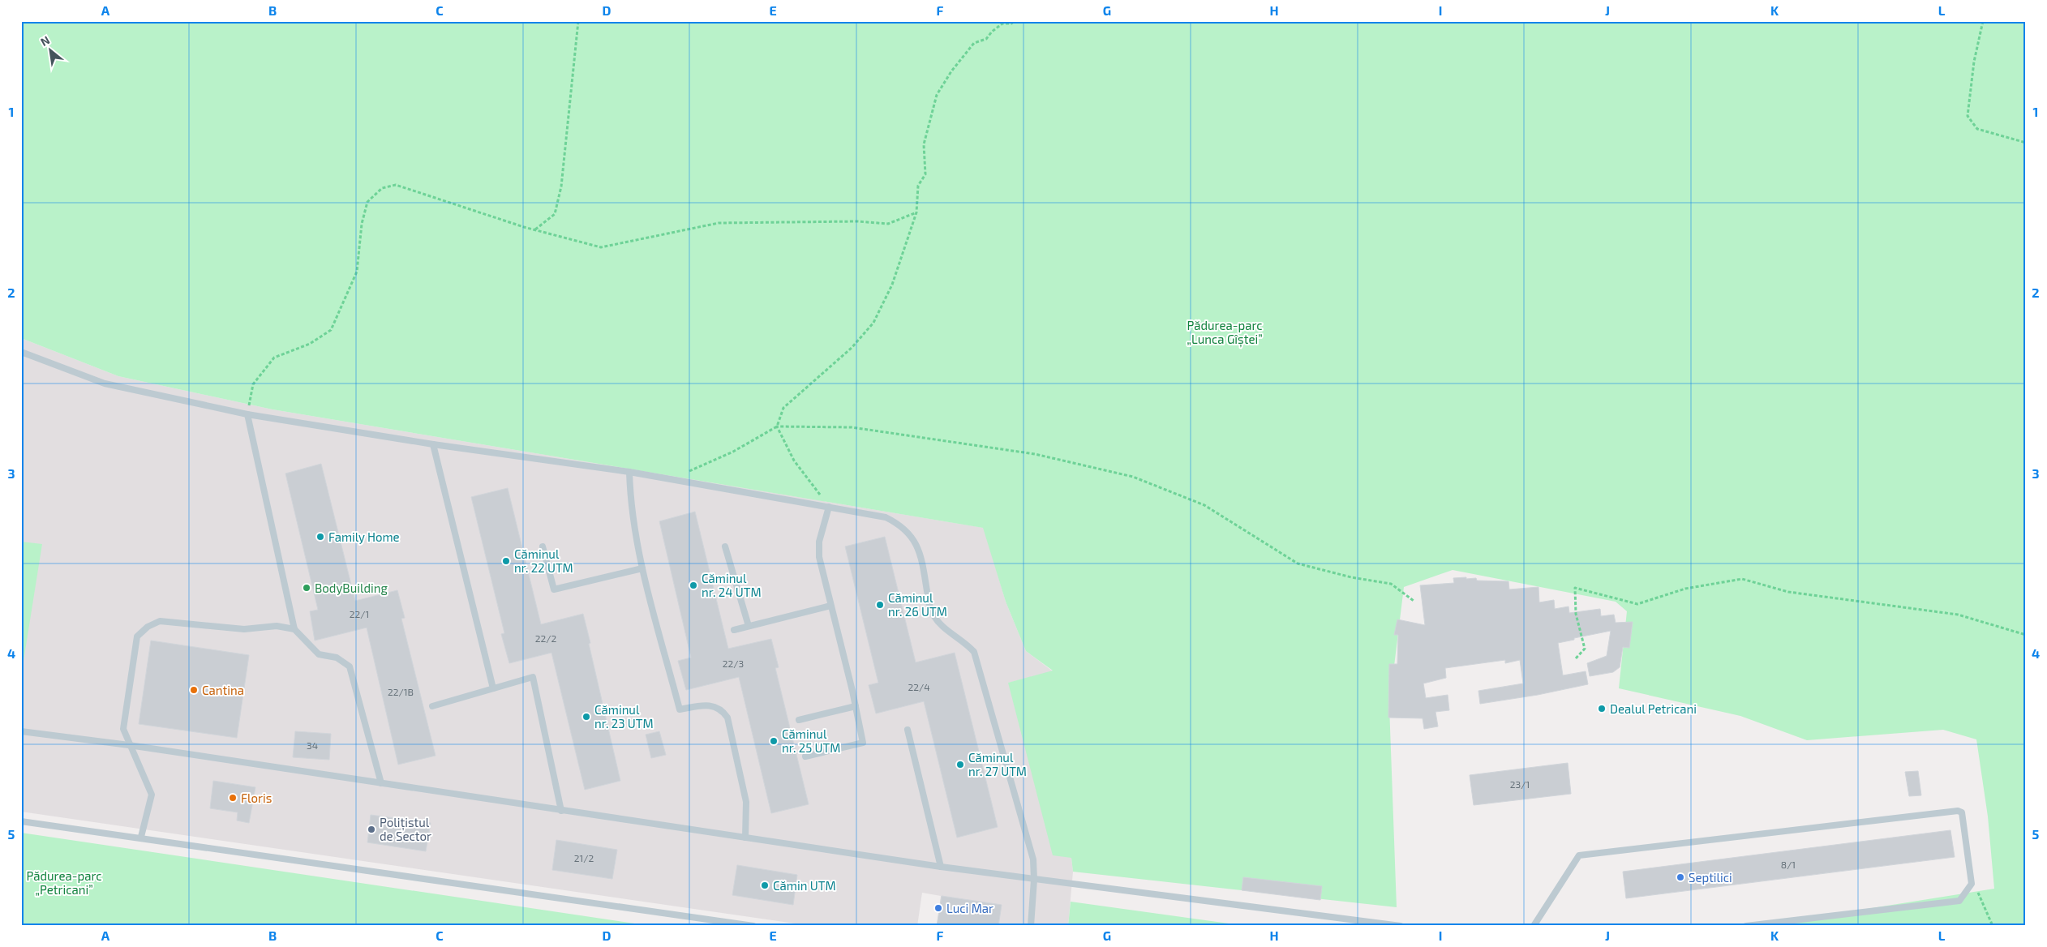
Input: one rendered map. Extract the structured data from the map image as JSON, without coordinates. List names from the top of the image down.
{
  "parks": ["Pădurea-parc „Lunca Gîștei”", "Pădurea-parc „Petricani”"],
  "places": [
    "Family Home",
    "Căminul nr. 22 UTM",
    "Căminul nr. 24 UTM",
    "BodyBuilding",
    "Căminul nr. 26 UTM",
    "Cantina",
    "Dealul Petricani",
    "Căminul nr. 23 UTM",
    "Căminul nr. 25 UTM",
    "Căminul nr. 27 UTM",
    "Floris",
    "Polițistul de Sector",
    "Septilici",
    "Cămin UTM",
    "Luci Mar"
  ],
  "house_numbers": [
    "22/1",
    "22/2",
    "22/3",
    "22/4",
    "22/1B",
    "34",
    "23/1",
    "21/2",
    "8/1"
  ],
  "north": "top left",
  "grid": {
    "columns": [
      "A",
      "B",
      "C",
      "D",
      "E",
      "F",
      "G",
      "H",
      "I",
      "J",
      "K",
      "L"
    ],
    "rows": [
      "1",
      "2",
      "3",
      "4",
      "5"
    ]
  }
}
